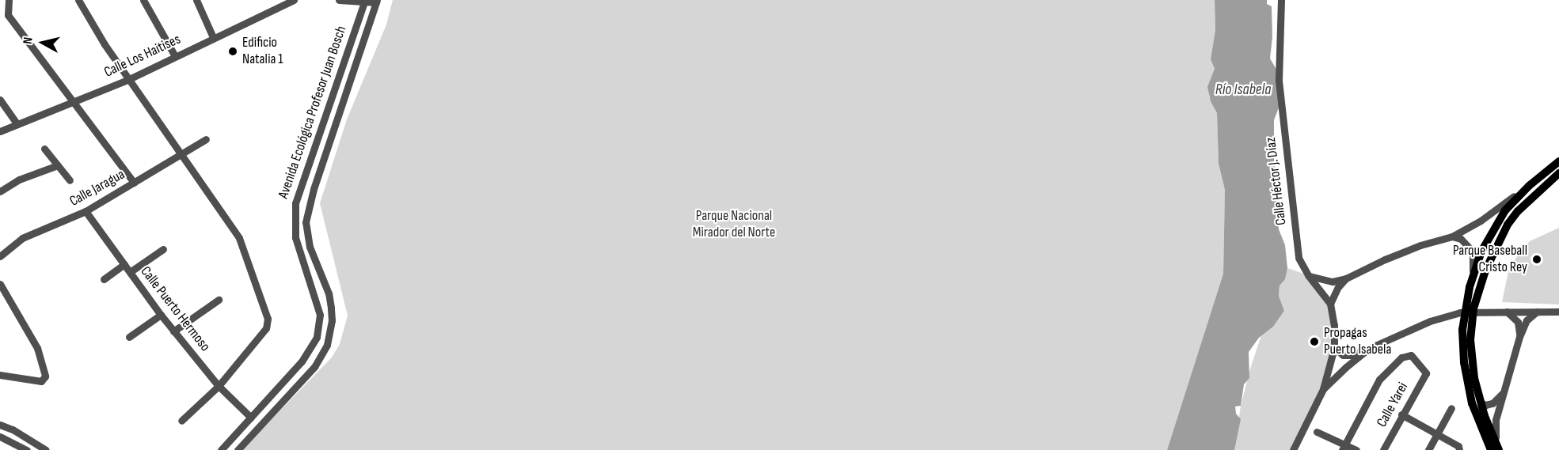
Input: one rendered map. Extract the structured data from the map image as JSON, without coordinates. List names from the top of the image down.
{
  "streets": {
    "street": [
      "Calle Los Haitises",
      "Avenida Ecológica Profesor Juan Bosch",
      "Calle Héctor J. Díaz",
      "Calle Jaragua",
      "Calle Puerto Hermoso",
      "Calle Yarei"
    ]
  },
  "crossings": [
    ["Avenida Ecológica Profesor Juan Bosch", "Calle Puerto Hermoso"],
    ["Calle Jaragua", "Calle Puerto Hermoso"]
  ],
  "water": ["Río Isabela"],
  "parks": ["Parque Nacional Mirador del Norte"],
  "places": ["Edificio Natalia 1", "Parque Baseball Cristo Rey", "Propagas Puerto Isabela"],
  "north": "left"
}
